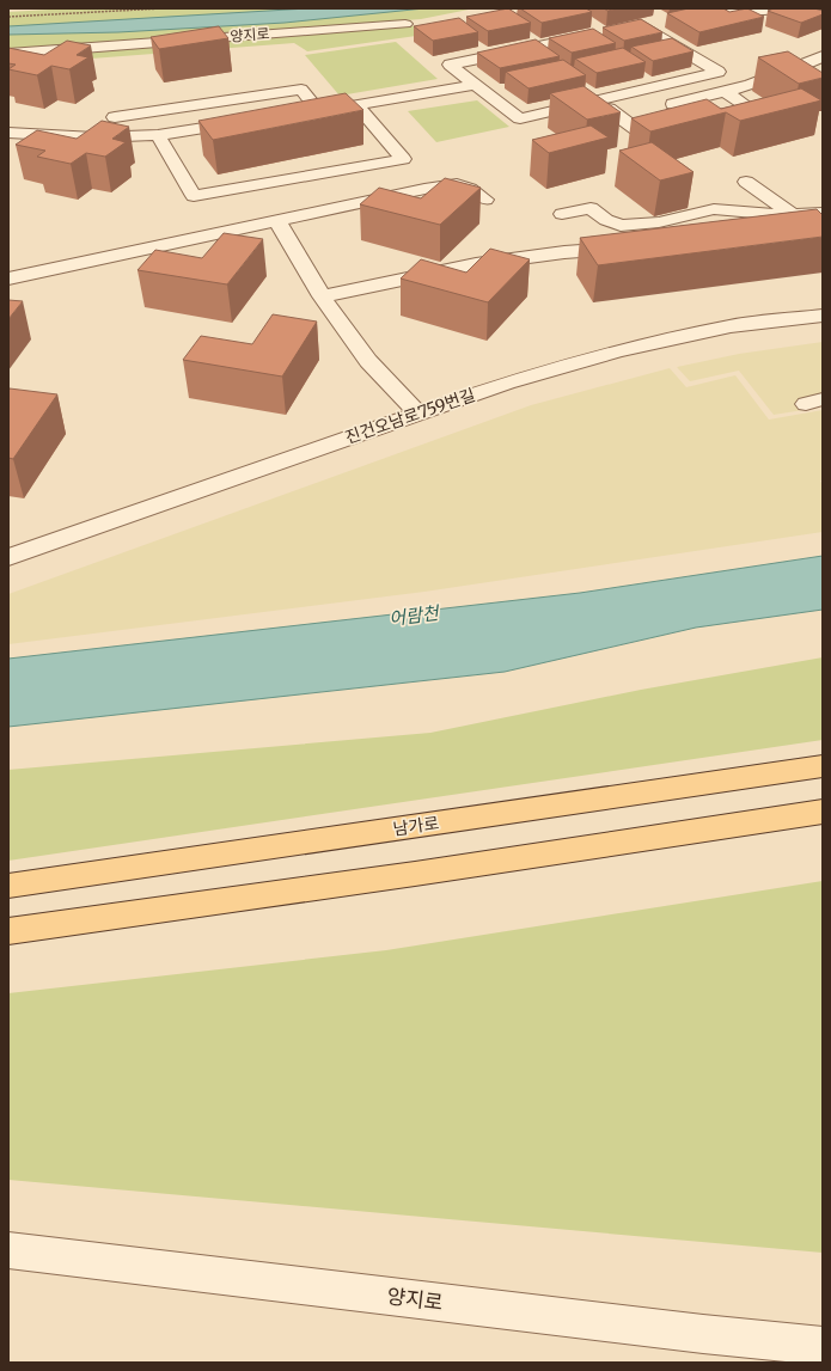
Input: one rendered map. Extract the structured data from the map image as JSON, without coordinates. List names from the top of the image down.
{
  "streets": {
    "main road": ["남가로"],
    "street": ["양지로", "진건오남로759번길"]
  },
  "water": ["어람천"]
}
